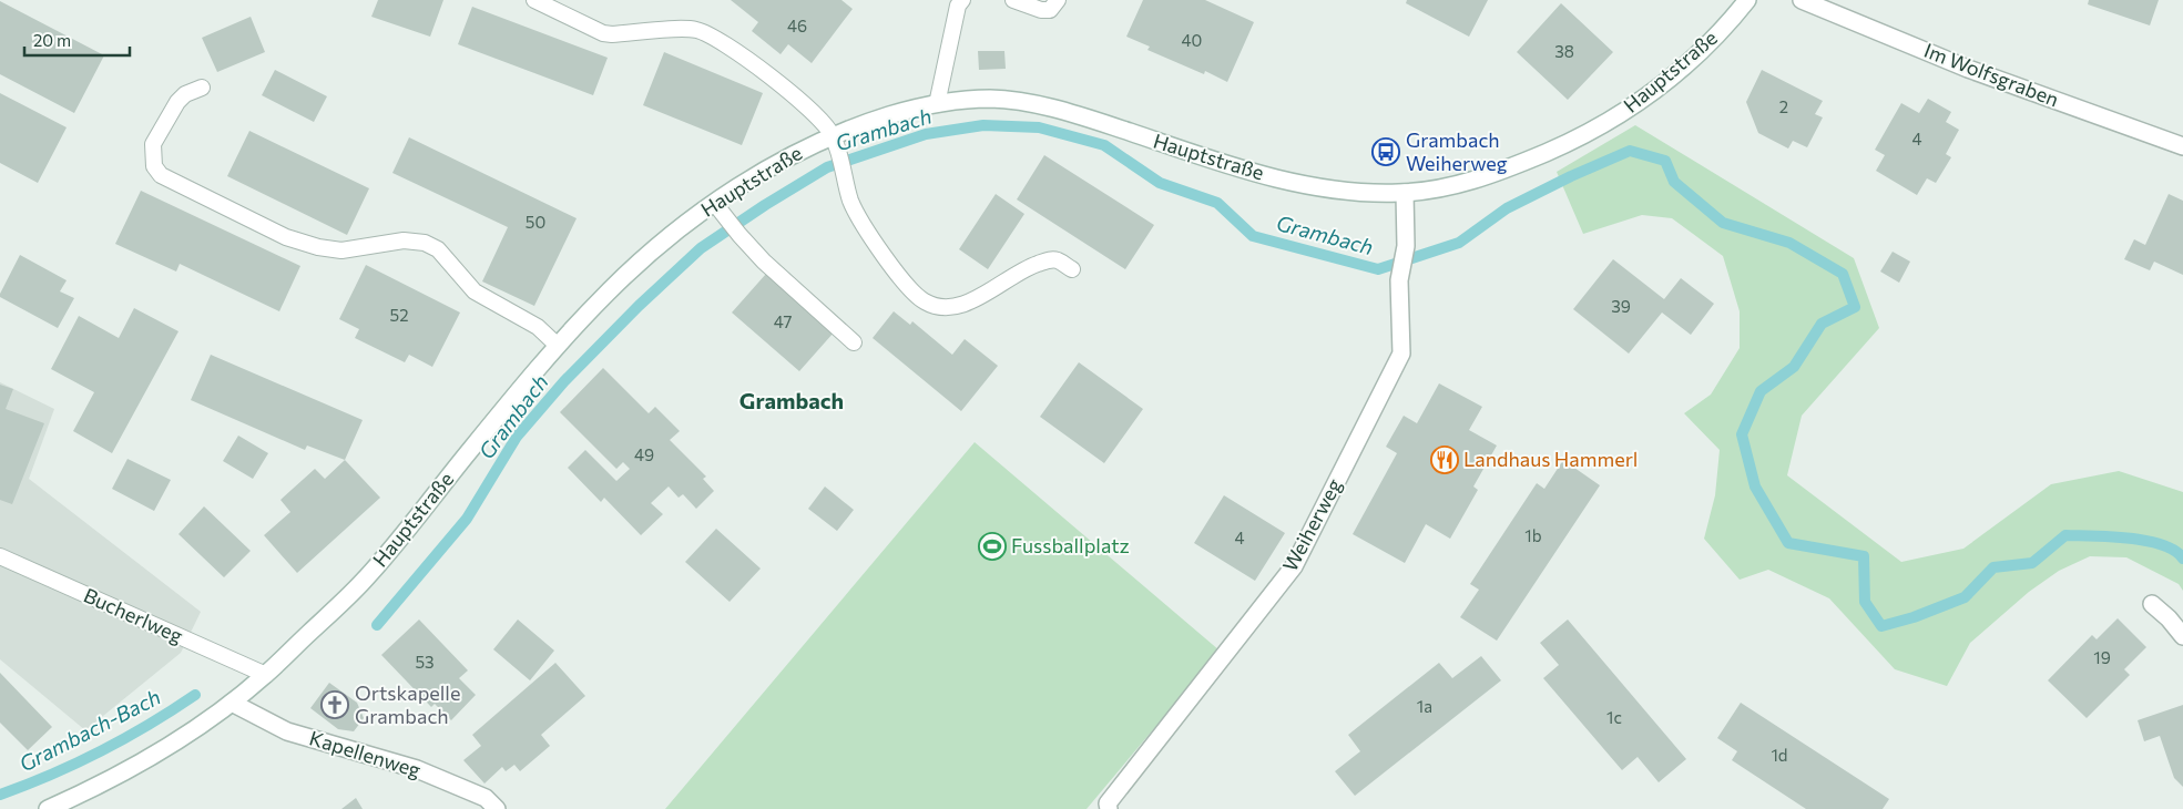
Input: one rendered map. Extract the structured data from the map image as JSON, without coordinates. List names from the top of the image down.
{
  "streets": {
    "main road": [
      "Hauptstraße",
      "Im Wolfsgraben",
      "Weiherweg",
      "Kapellenweg"
    ],
    "lane": ["Bucherlweg"]
  },
  "crossings": [
    ["Hauptstraße", "Weiherweg"],
    ["Hauptstraße", "Bucherlweg"],
    ["Hauptstraße", "Kapellenweg"]
  ],
  "districts": ["Grambach"],
  "water": ["Grambach", "Grambach-Bach"],
  "places": {
    "bus stop": ["Grambach Weiherweg"],
    "restaurant": ["Landhaus Hammerl"],
    "sports": ["Fussballplatz"],
    "church": ["Ortskapelle Grambach"]
  },
  "house_numbers": [
    "46",
    "40",
    "38",
    "2",
    "4",
    "50",
    "39",
    "52",
    "47",
    "49",
    "1b",
    "4",
    "19",
    "53",
    "1a",
    "1c",
    "1d"
  ],
  "scale_bar": "20 m"
}
